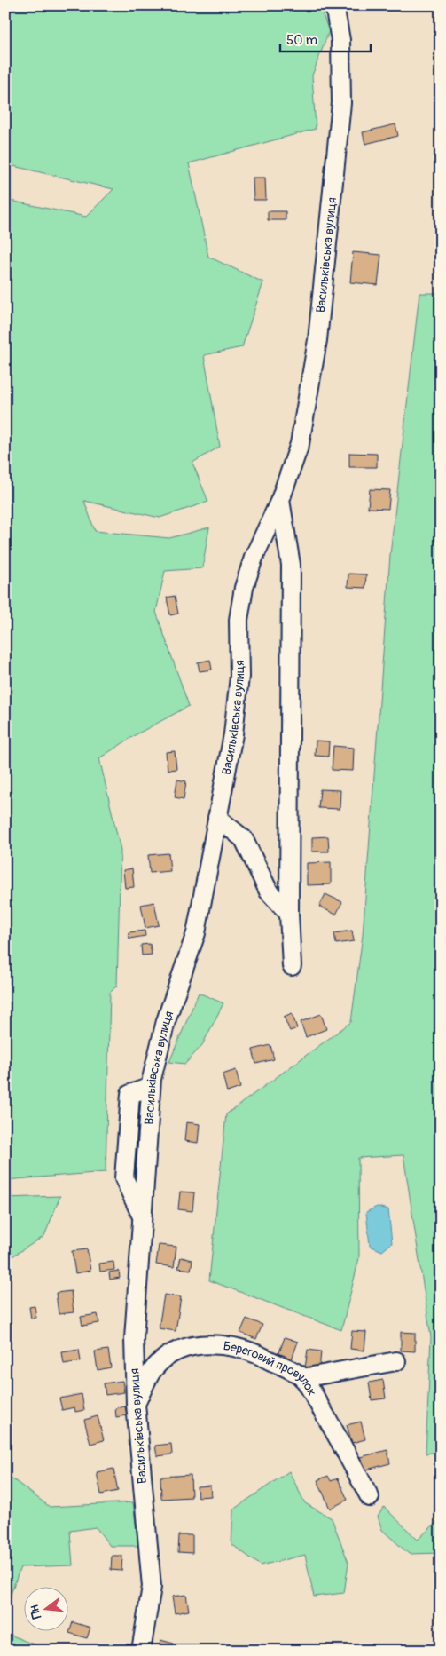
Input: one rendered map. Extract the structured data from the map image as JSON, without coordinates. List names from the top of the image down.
{
  "streets": {
    "street": ["Васильківська вулиця", "Береговий провулок"]
  },
  "crossings": [
    ["Васильківська вулиця", "Береговий провулок"]
  ],
  "scale_bar": "50 m",
  "north": "left"
}
